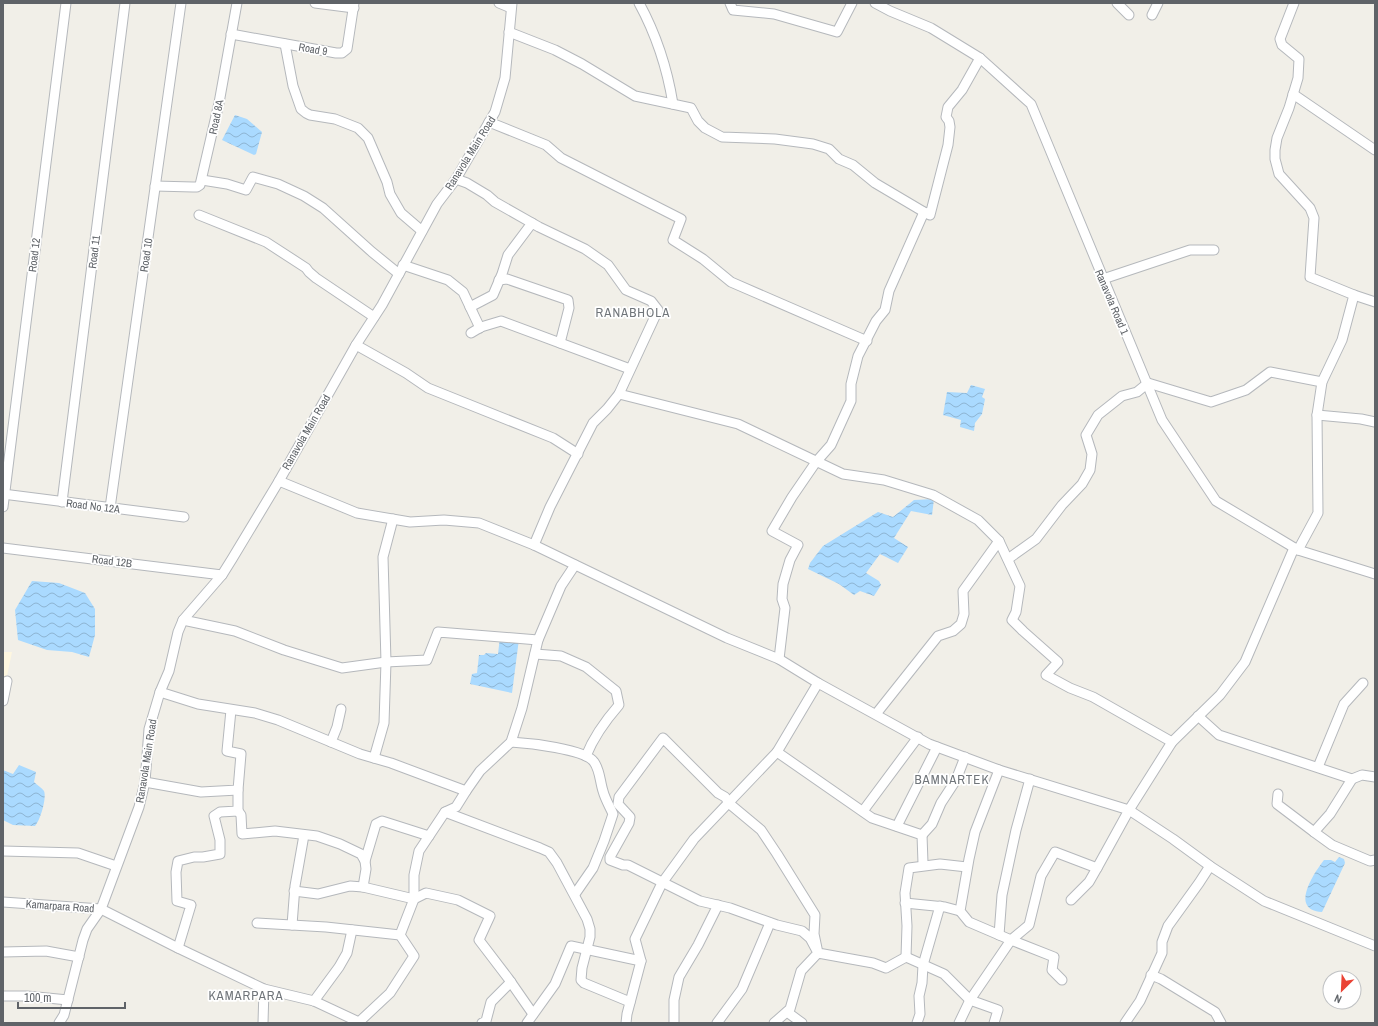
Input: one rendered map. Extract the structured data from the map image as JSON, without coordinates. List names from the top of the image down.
{
  "streets": {
    "street": [
      "Road 9",
      "Road 8A",
      "Ranavola Main Road",
      "Road 11",
      "Road 12",
      "Road 10",
      "Ranavola Road 1",
      "Road No 12A",
      "Road 12B",
      "Kamarpara Road"
    ]
  },
  "crossings": [
    ["Road 9", "Road 8A"],
    ["Ranavola Main Road", "Road 12B"],
    ["Ranavola Main Road", "Kamarpara Road"],
    ["Road 11", "Road No 12A"],
    ["Road 12", "Road No 12A"],
    ["Road 10", "Road No 12A"]
  ],
  "districts": ["RANABHOLA", "BAMNARTEK", "KAMARPARA"],
  "scale_bar": "100 m",
  "north": "bottom left"
}
